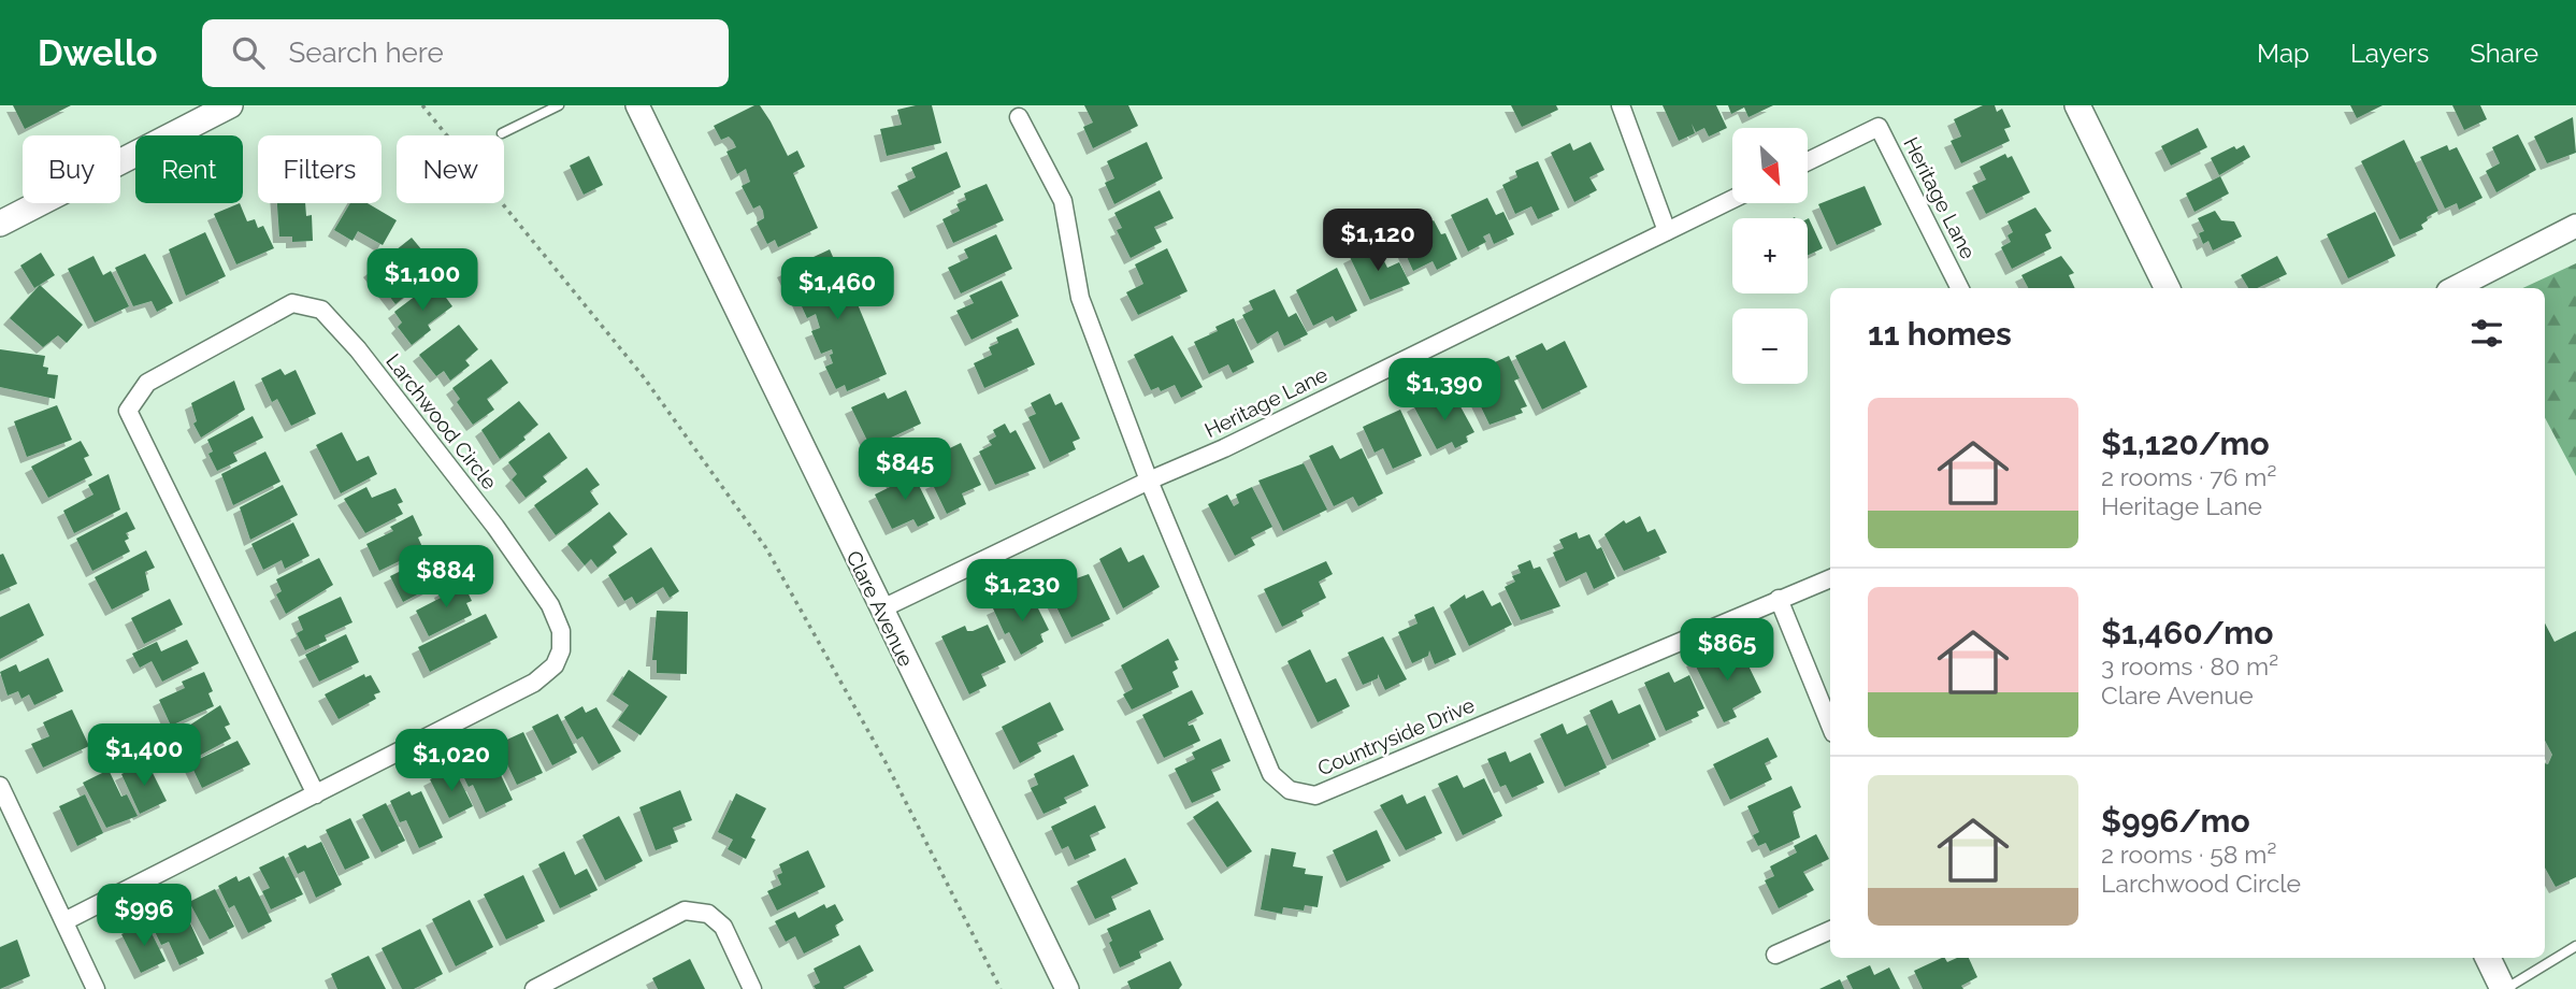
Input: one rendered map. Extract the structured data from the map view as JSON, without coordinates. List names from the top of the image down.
{
  "streets": {
    "street": [
      "Heritage Lane",
      "Larchwood Circle",
      "Clare Avenue",
      "Countryside Drive"
    ]
  },
  "crossings": [
    ["Heritage Lane", "Clare Avenue"],
    ["Heritage Lane", "Countryside Drive"]
  ],
  "north": "bottom right",
  "page": {
    "header": "Dwello",
    "search": "Search here",
    "nav": ["Map", "Layers", "Share"],
    "map_buttons": ["+", "−"],
    "chip": [
      "Buy",
      "Rent",
      "Filters",
      "New"
    ],
    "price": [
      "$1,120",
      "$1,100",
      "$1,460",
      "$1,390",
      "$845",
      "$884",
      "$1,230",
      "$865",
      "$1,400",
      "$1,020",
      "$996"
    ],
    "heading": "11 homes",
    "list": [
      {
        "name": "$1,120/mo",
        "note": "2 rooms · 76 m² · Heritage Lane"
      },
      {
        "name": "$1,460/mo",
        "note": "3 rooms · 80 m² · Clare Avenue"
      },
      {
        "name": "$996/mo",
        "note": "2 rooms · 58 m² · Larchwood Circle"
      }
    ]
  }
}
